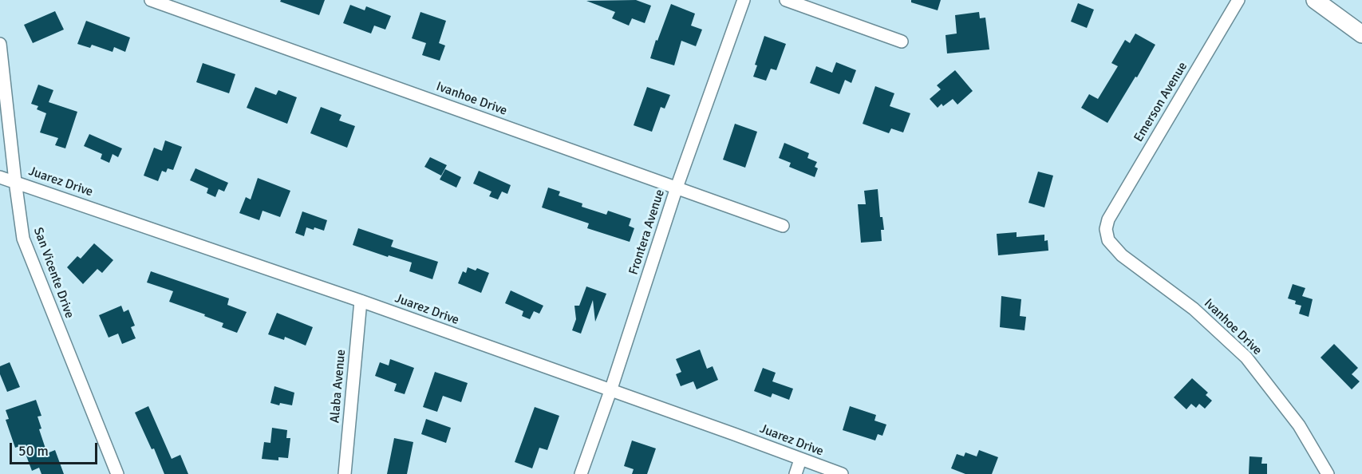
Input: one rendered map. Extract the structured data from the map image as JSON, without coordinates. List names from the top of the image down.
{
  "streets": {
    "street": [
      "Ivanhoe Drive",
      "Emerson Avenue",
      "Juarez Drive",
      "Frontera Avenue",
      "San Vicente Drive",
      "Alaba Avenue"
    ]
  },
  "crossings": [
    ["Ivanhoe Drive", "Emerson Avenue"],
    ["Ivanhoe Drive", "Frontera Avenue"],
    ["Juarez Drive", "Frontera Avenue"],
    ["Juarez Drive", "San Vicente Drive"],
    ["Juarez Drive", "Alaba Avenue"]
  ],
  "scale_bar": "50 m"
}
